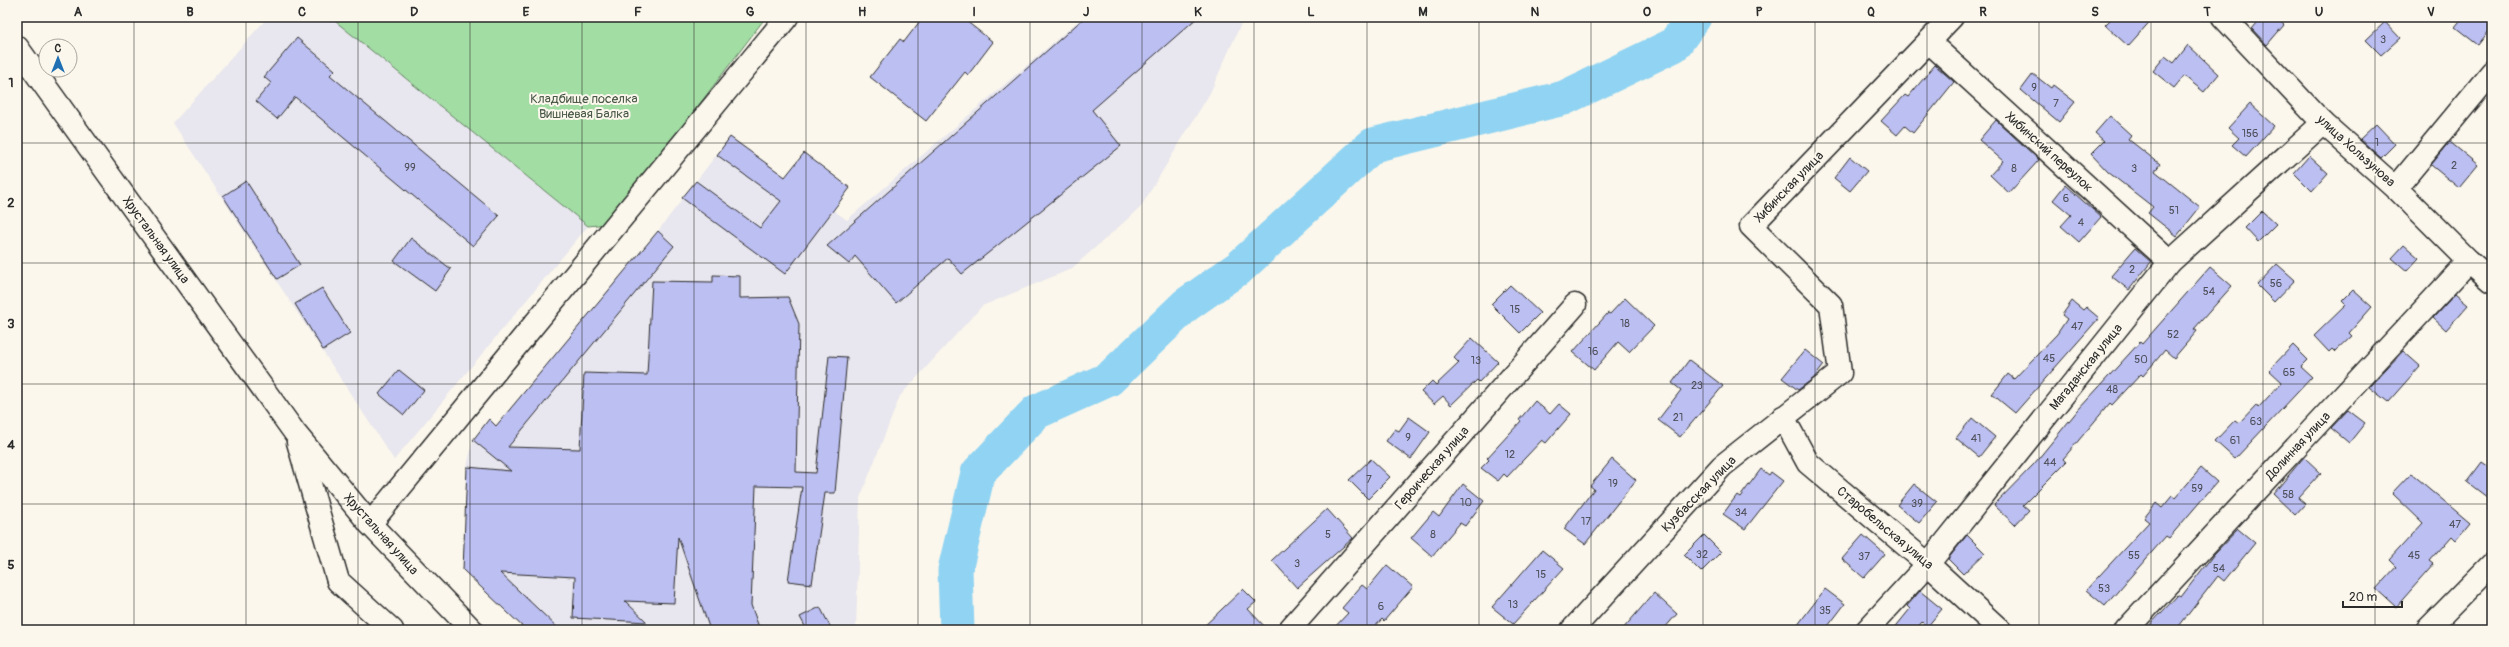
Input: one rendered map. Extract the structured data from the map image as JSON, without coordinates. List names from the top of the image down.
{
  "streets": {
    "street": [
      "улица Хользунова",
      "Хибинский переулок",
      "Хибинская улица",
      "Хрустальная улица",
      "Магаданская улица",
      "Долинная улица",
      "Героическая улица",
      "Кузбасская улица",
      "Старобельская улица"
    ]
  },
  "crossings": [
    ["улица Хользунова", "Магаданская улица"],
    ["улица Хользунова", "Долинная улица"],
    ["Хибинский переулок", "Хибинская улица"],
    ["Хибинский переулок", "Магаданская улица"],
    ["Хибинская улица", "Кузбасская улица"],
    ["Магаданская улица", "Старобельская улица"],
    ["Кузбасская улица", "Старобельская улица"]
  ],
  "parks": ["Кладбище поселка Вишневая Балка"],
  "house_numbers": [
    "3",
    "9",
    "7",
    "156",
    "1",
    "2",
    "99",
    "8",
    "3",
    "6",
    "51",
    "4",
    "2",
    "56",
    "54",
    "15",
    "18",
    "47",
    "52",
    "16",
    "45",
    "50",
    "13",
    "65",
    "23",
    "48",
    "21",
    "63",
    "9",
    "41",
    "61",
    "12",
    "44",
    "7",
    "19",
    "59",
    "58",
    "10",
    "39",
    "34",
    "17",
    "47",
    "5",
    "8",
    "32",
    "55",
    "45",
    "37",
    "3",
    "54",
    "15",
    "53",
    "13",
    "6",
    "35"
  ],
  "scale_bar": "20 m",
  "north": "top",
  "grid": {
    "columns": [
      "A",
      "B",
      "C",
      "D",
      "E",
      "F",
      "G",
      "H",
      "I",
      "J",
      "K",
      "L",
      "M",
      "N",
      "O",
      "P",
      "Q",
      "R",
      "S",
      "T",
      "U",
      "V"
    ],
    "rows": [
      "1",
      "2",
      "3",
      "4",
      "5"
    ]
  }
}
